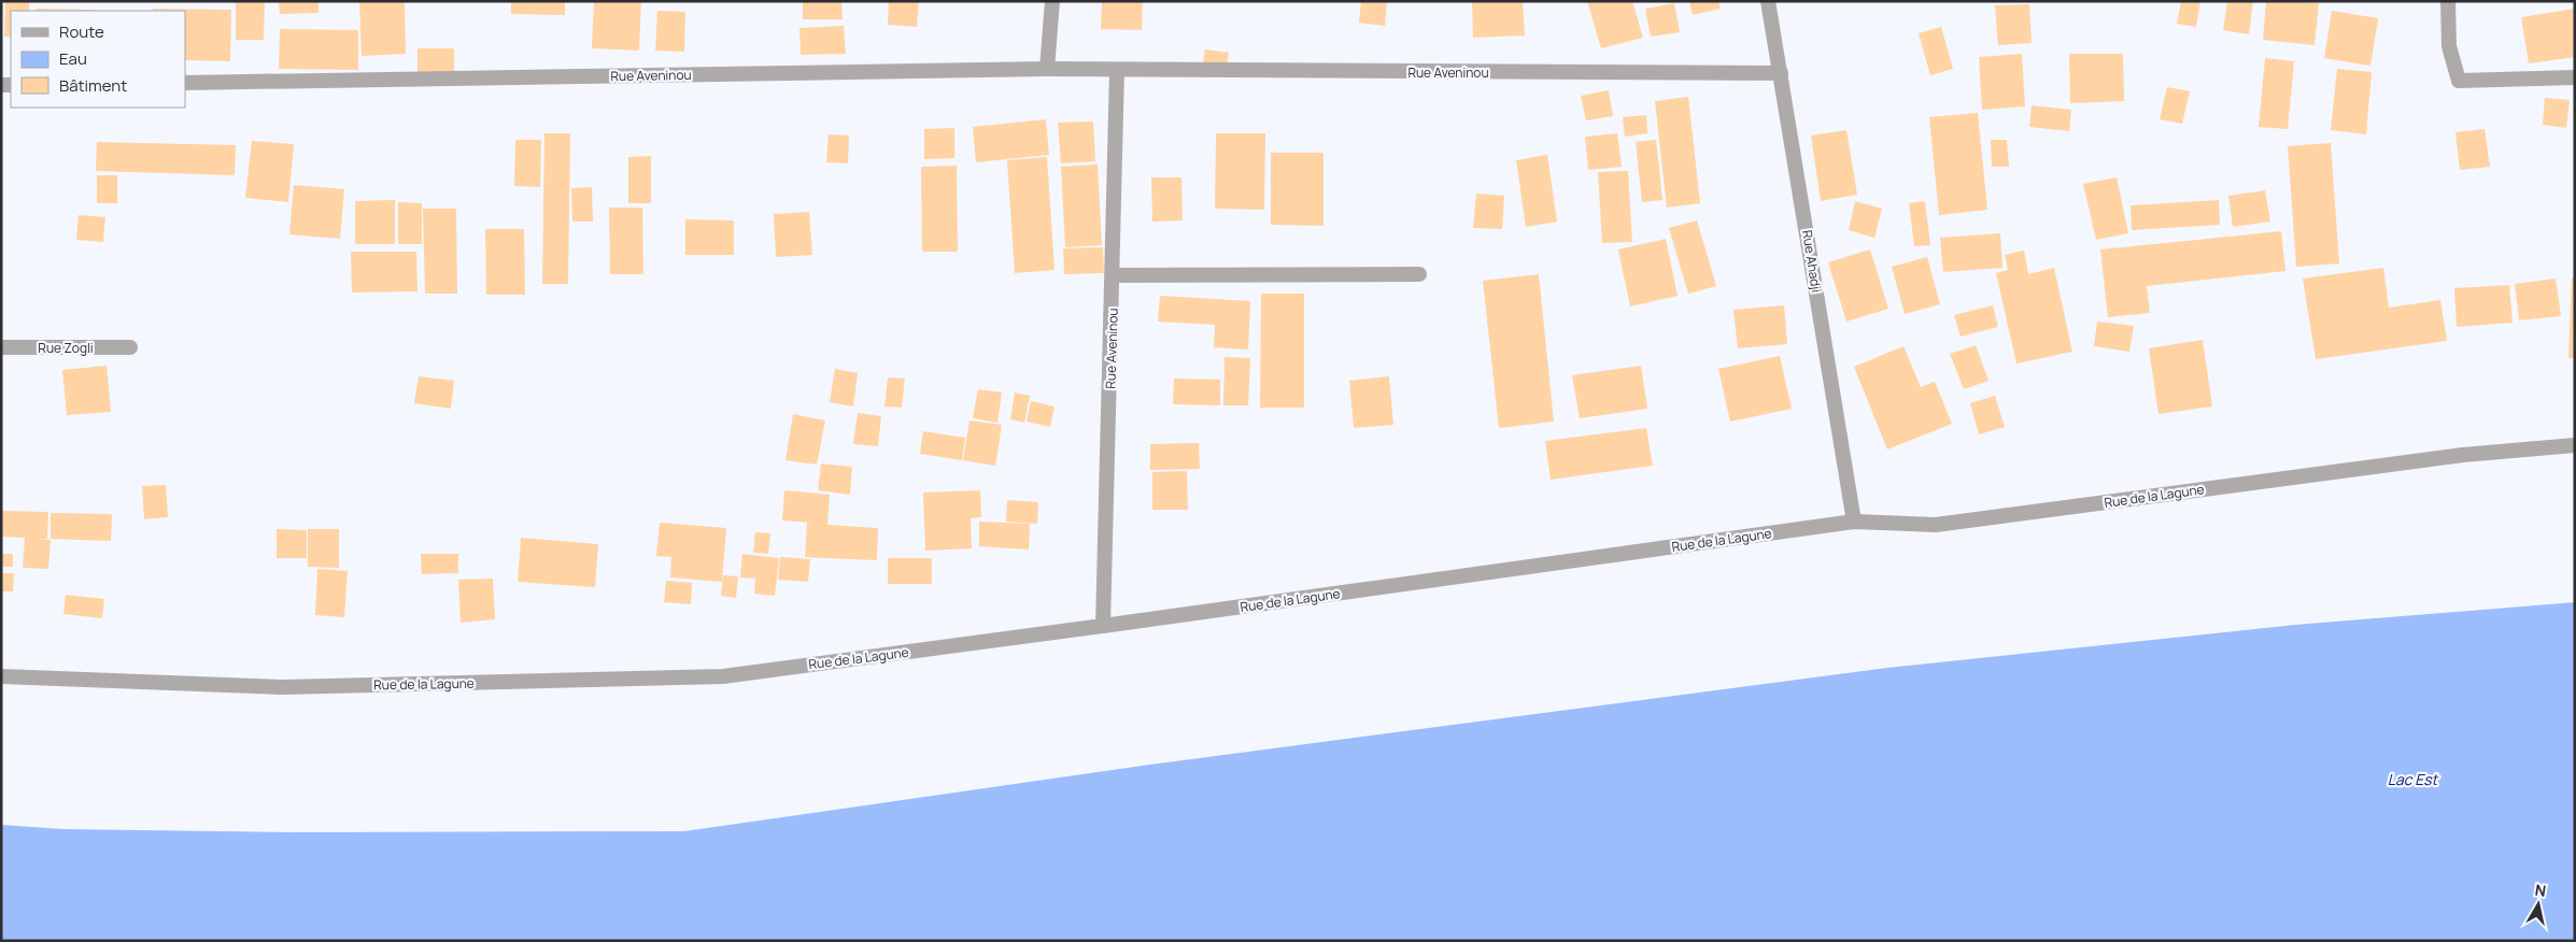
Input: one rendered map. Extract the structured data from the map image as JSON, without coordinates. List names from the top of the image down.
{
  "streets": {
    "street": [
      "Rue Aveninou",
      "Rue Ahadji",
      "Rue Zogli",
      "Rue de la Lagune"
    ]
  },
  "crossings": [
    ["Rue Aveninou", "Rue Ahadji"],
    ["Rue Aveninou", "Rue de la Lagune"],
    ["Rue Ahadji", "Rue de la Lagune"]
  ],
  "water": ["Lac Est"],
  "legend": ["Route", "Eau", "Bâtiment"],
  "north": "top"
}
